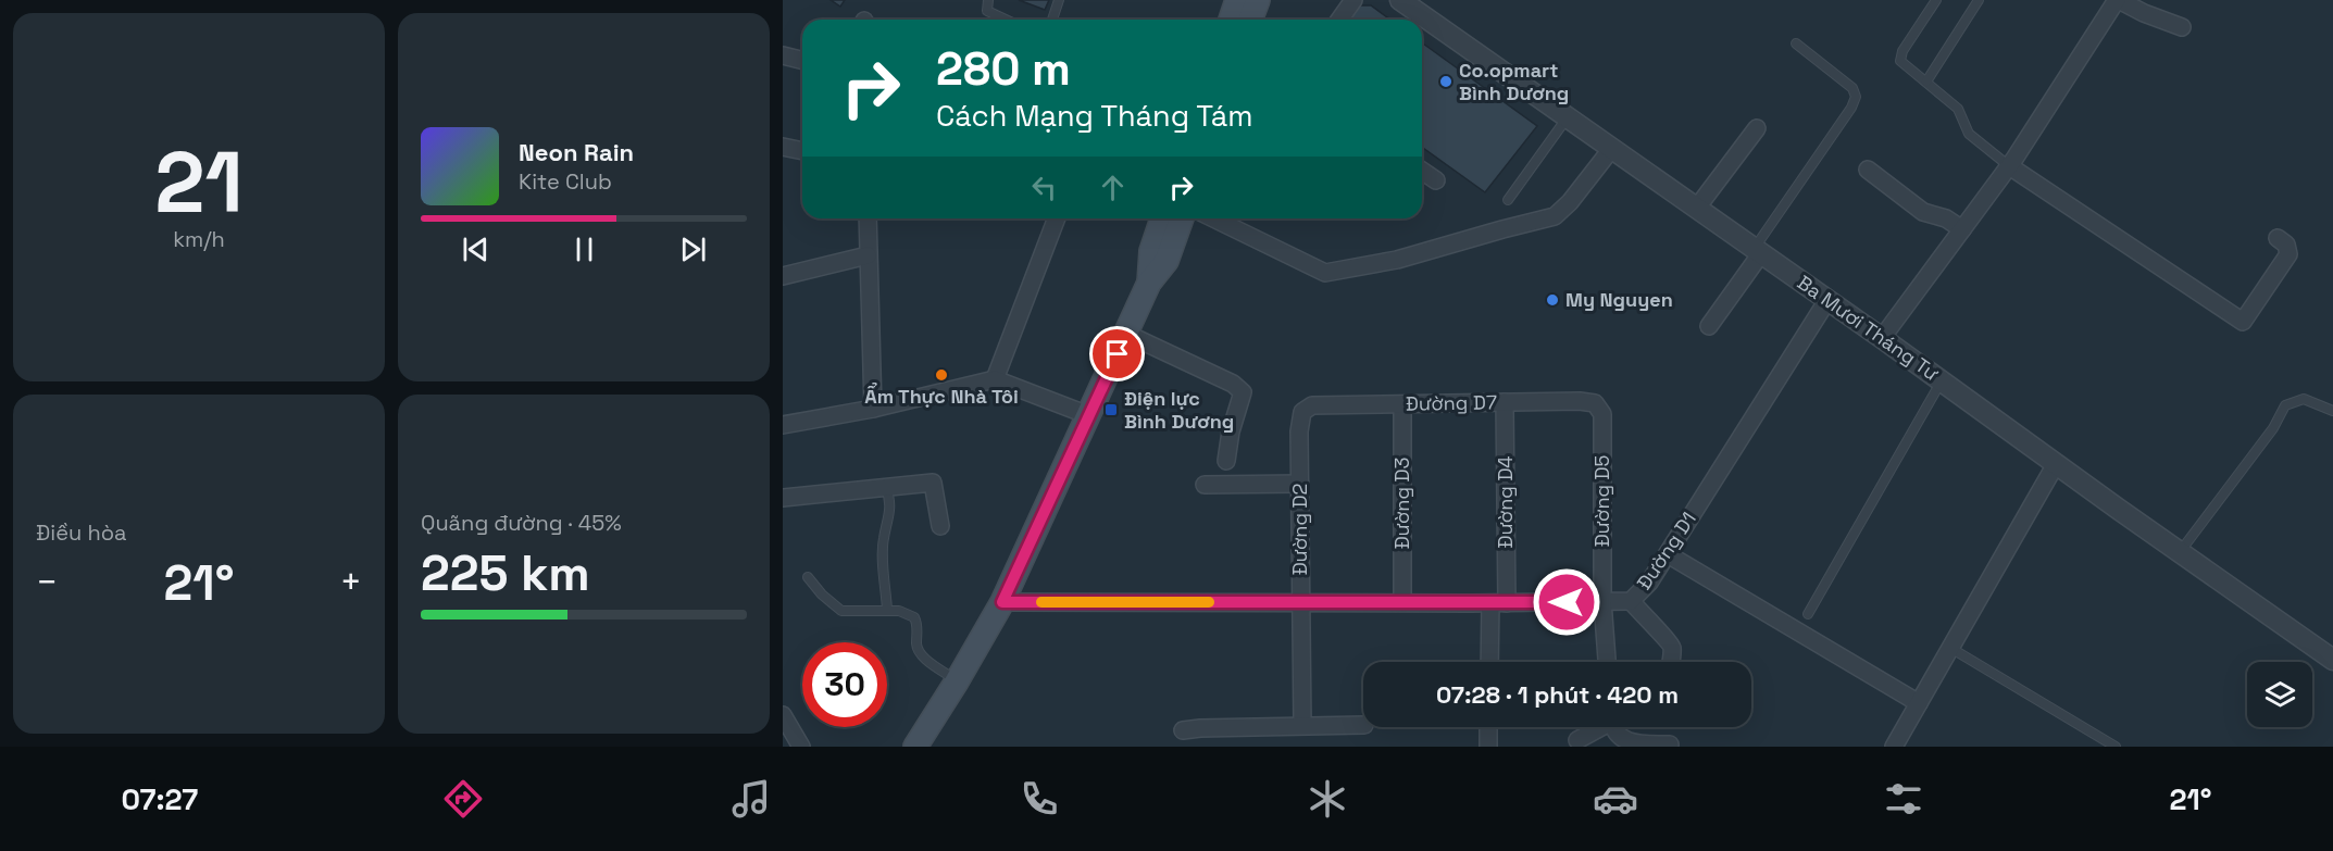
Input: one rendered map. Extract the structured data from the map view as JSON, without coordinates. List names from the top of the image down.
{
  "streets": {
    "street": [
      "Ba Mươi Tháng Tư",
      "Đường D7",
      "Đường D5",
      "Đường D4",
      "Đường D3",
      "Đường D2",
      "Đường D1"
    ]
  },
  "crossings": [
    ["Ba Mươi Tháng Tư", "Đường D1"],
    ["Đường D7", "Đường D5"],
    ["Đường D7", "Đường D4"],
    ["Đường D7", "Đường D3"],
    ["Đường D7", "Đường D2"],
    ["Đường D5", "Đường D1"],
    ["Đường D4", "Đường D1"],
    ["Đường D3", "Đường D1"],
    ["Đường D2", "Đường D1"]
  ],
  "places": {
    "other": ["Co.opmart Bình Dương", "My Nguyen", "Ẩm Thực Nhà Tôi"],
    "transit": ["Điện lực Bình Dương"]
  },
  "page": {
    "tile": [
      ["21", "km/h"],
      "Điều hòa",
      ["Quãng đường · 45%", "225 km"]
    ],
    "turn": ["280 m", "Cách Mạng Tháng Tám"],
    "song": ["Neon Rain", "Kite Club"],
    "heat": ["−", "21°", "+"],
    "limit": "30",
    "trip": "07:28 · 1 phút · 420 m",
    "tabs": ["07:27", "21°"]
  }
}
